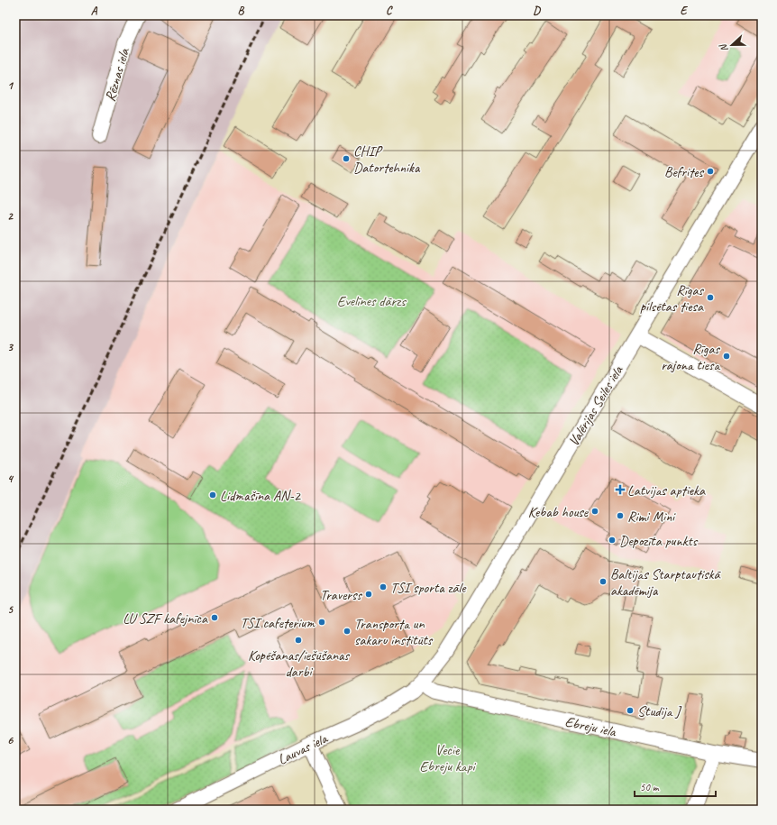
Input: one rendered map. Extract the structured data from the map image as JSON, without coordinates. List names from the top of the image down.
{
  "streets": {
    "street": [
      "Rēznas iela",
      "Valērijas Seiles iela",
      "Ebreju iela",
      "Lauvas iela"
    ]
  },
  "crossings": [
    ["Valērijas Seiles iela", "Ebreju iela"],
    ["Valērijas Seiles iela", "Lauvas iela"],
    ["Ebreju iela", "Lauvas iela"]
  ],
  "parks": ["Evelīnes dārzs", "Vecie Ebreju kapi"],
  "places": {
    "other": [
      "CHIP Datortehnika",
      "Befrites",
      "Rīgas pilsētas tiesa",
      "Rīgas rajona tiesa",
      "Lidmašīna AN-2",
      "Kebab house",
      "Rimi Mini",
      "Depozīta punkts",
      "Baltijas Starptautiskā akadēmija",
      "TSI sporta zāle",
      "Traverss",
      "LU SZF kafejnīca",
      "TSI cafeterium",
      "Transporta un sakaru institūts",
      "Kopēšanas/iešūšanas darbi",
      "Studija J"
    ],
    "health": ["Latvijas aptieka"]
  },
  "scale_bar": "50 m",
  "north": "left",
  "grid": {
    "columns": [
      "A",
      "B",
      "C",
      "D",
      "E"
    ],
    "rows": [
      "1",
      "2",
      "3",
      "4",
      "5",
      "6"
    ]
  }
}
